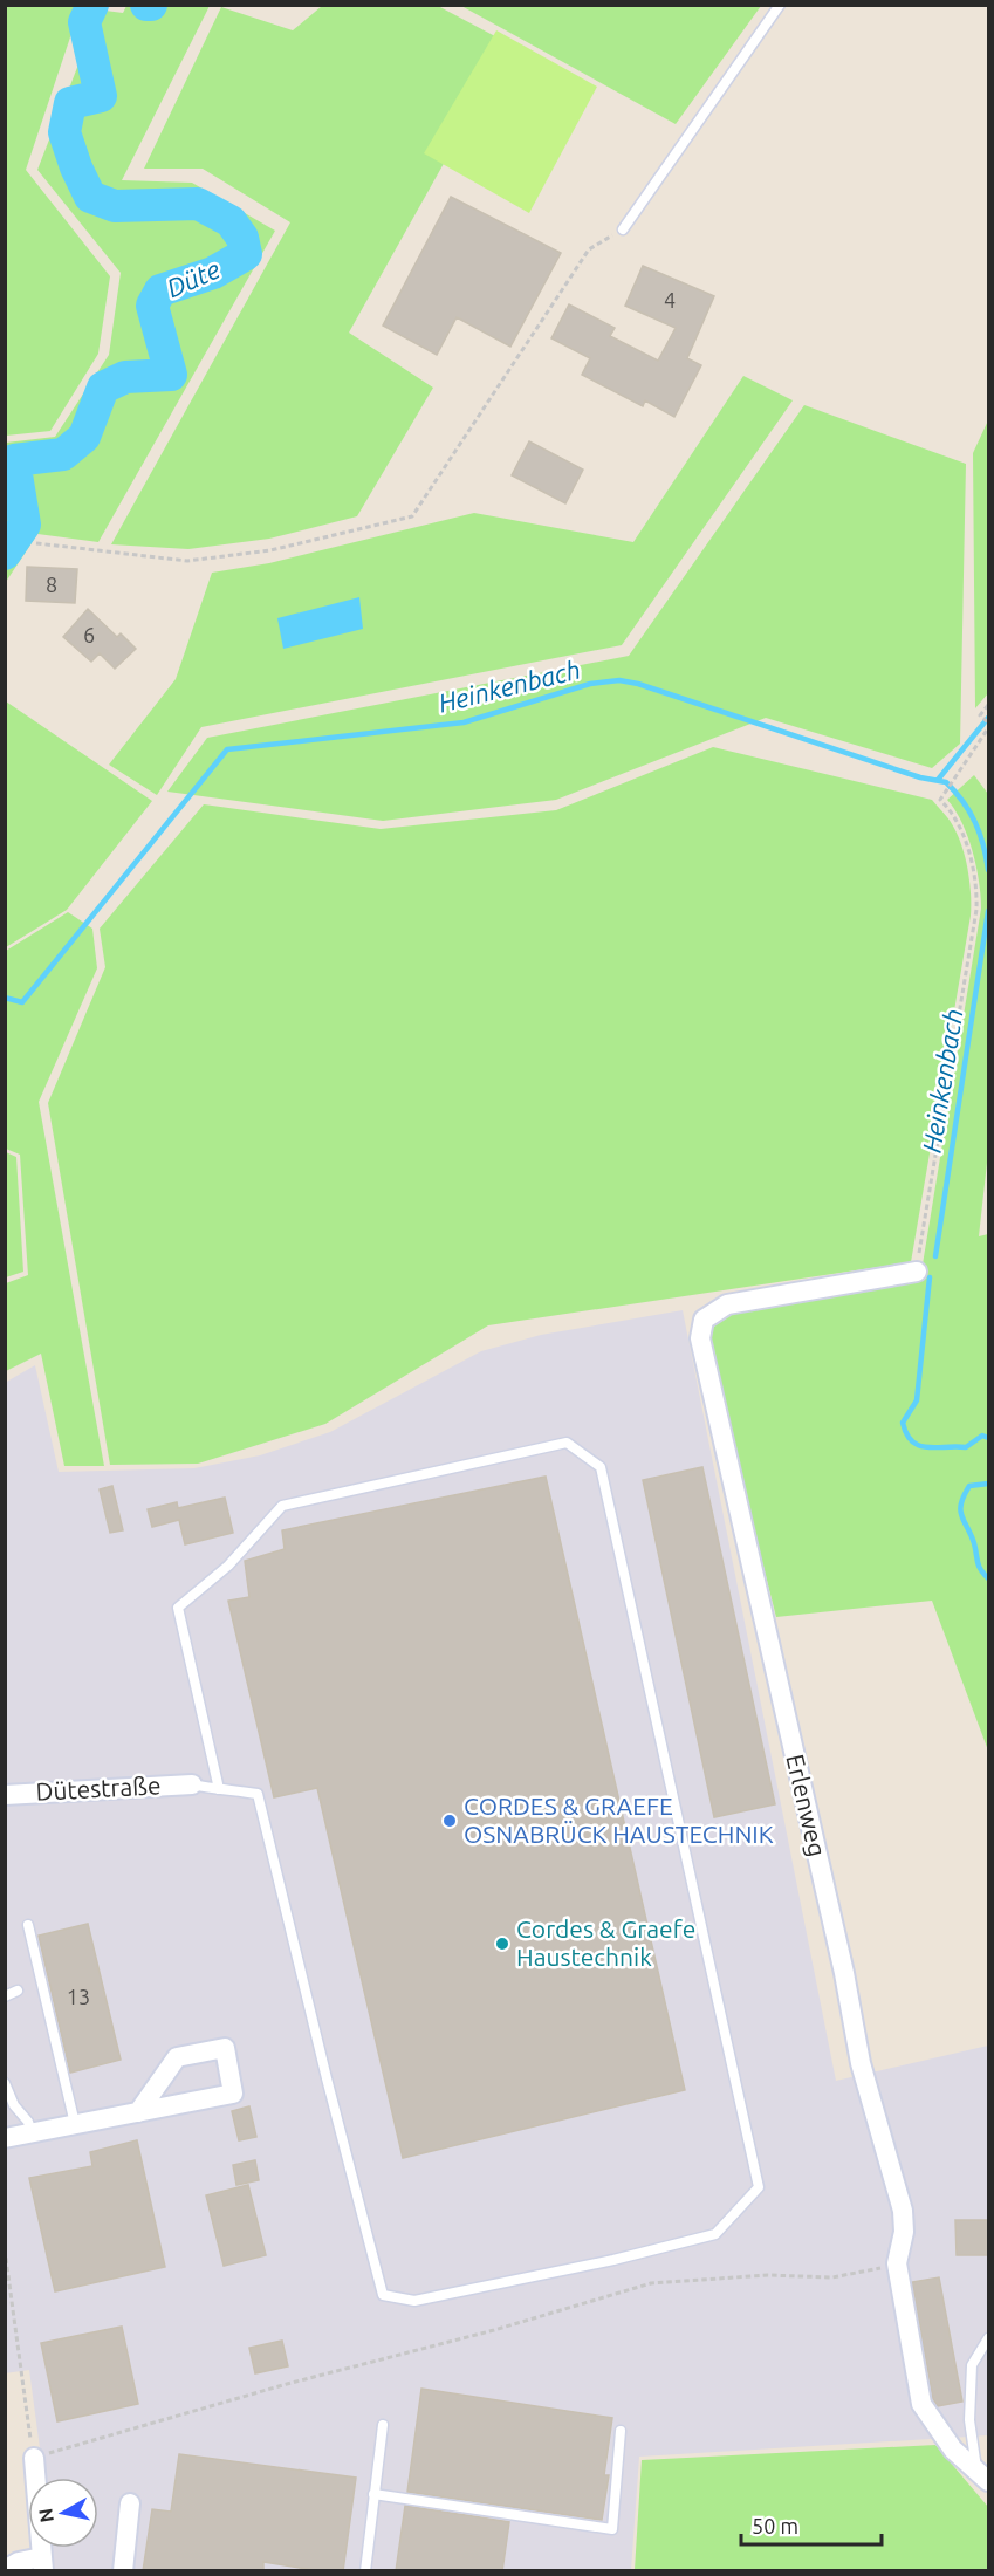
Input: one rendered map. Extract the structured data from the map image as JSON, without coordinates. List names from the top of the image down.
{
  "streets": {
    "street": ["Dütestraße", "Erlenweg"]
  },
  "water": ["Düte", "Heinkenbach"],
  "places": ["CORDES & GRAEFE OSNABRÜCK HAUSTECHNIK", "Cordes & Graefe Haustechnik"],
  "house_numbers": [
    "4",
    "8",
    "6",
    "13"
  ],
  "scale_bar": "50 m",
  "north": "left"
}
